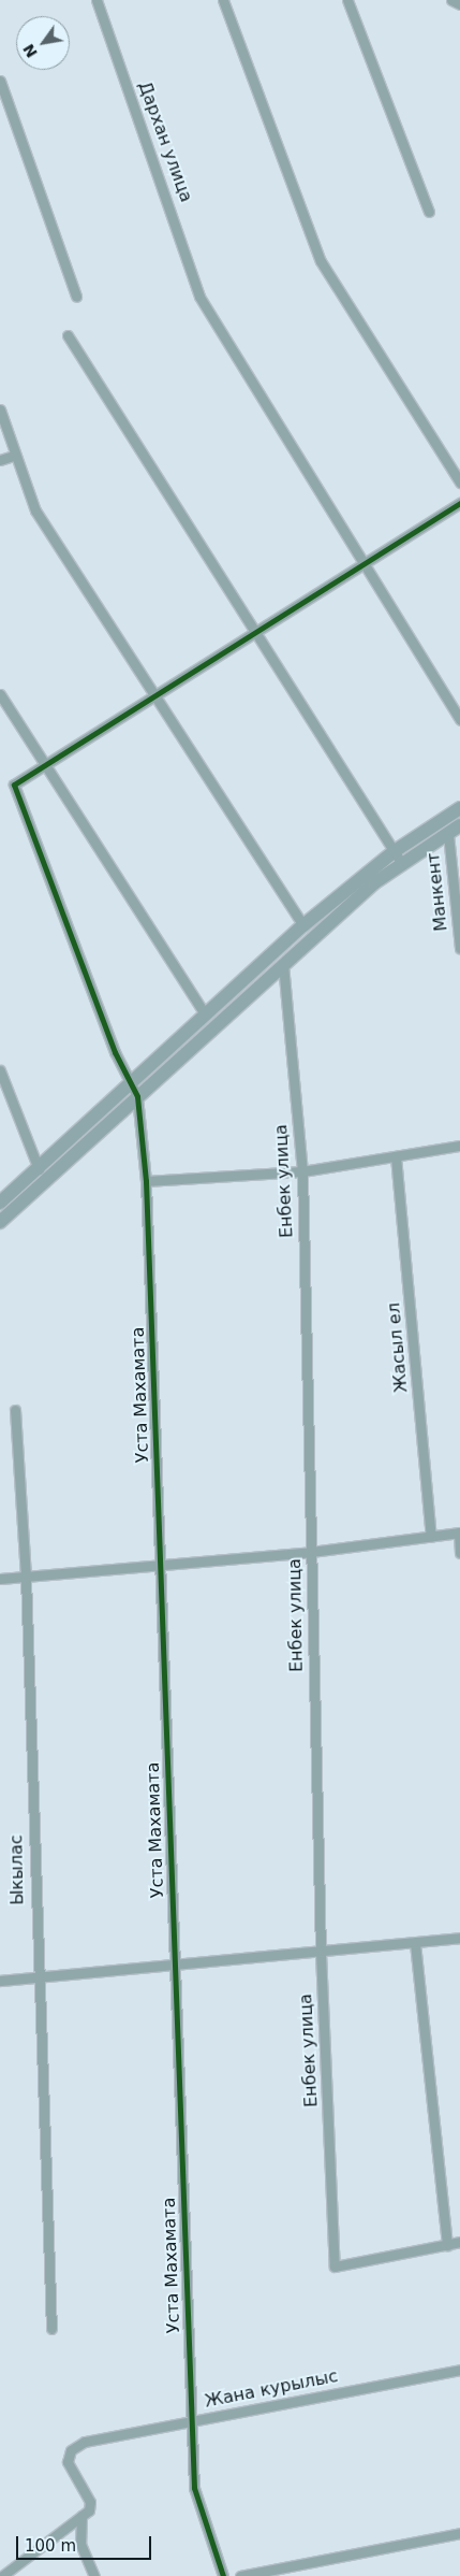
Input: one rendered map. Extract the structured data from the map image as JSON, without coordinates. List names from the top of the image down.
{
  "streets": {
    "street": [
      "Дархан улица",
      "Манкент",
      "Енбек улица",
      "Жасыл ел",
      "Уста Махамата",
      "Ыкылас",
      "Жана курылыс"
    ]
  },
  "crossings": [
    ["Уста Махамата", "Жана курылыс"]
  ],
  "scale_bar": "100 m",
  "north": "bottom left"
}
